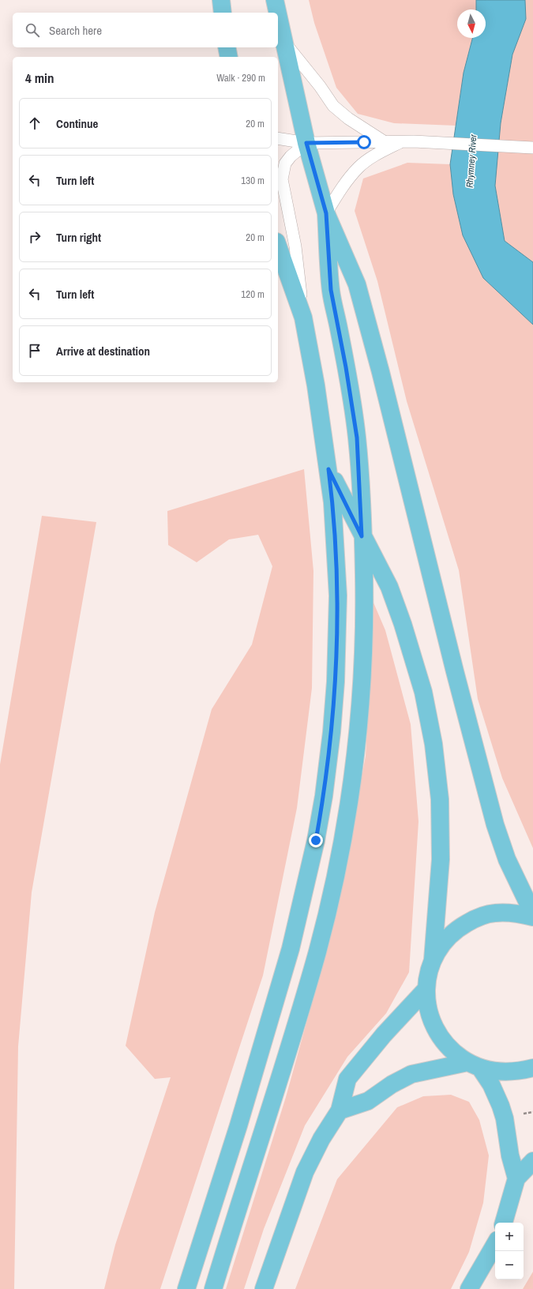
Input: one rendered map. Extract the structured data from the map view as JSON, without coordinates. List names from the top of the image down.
{
  "water": ["Rhymney River"],
  "north": "bottom",
  "page": {
    "search": "Search here",
    "heading": ["4 min", "Walk · 290 m"],
    "list": [
      ["Continue", "20 m"],
      ["Turn left", "130 m"],
      ["Turn right", "20 m"],
      ["Turn left", "120 m"],
      "Arrive at destination"
    ],
    "map_buttons": ["+", "−"]
  }
}
